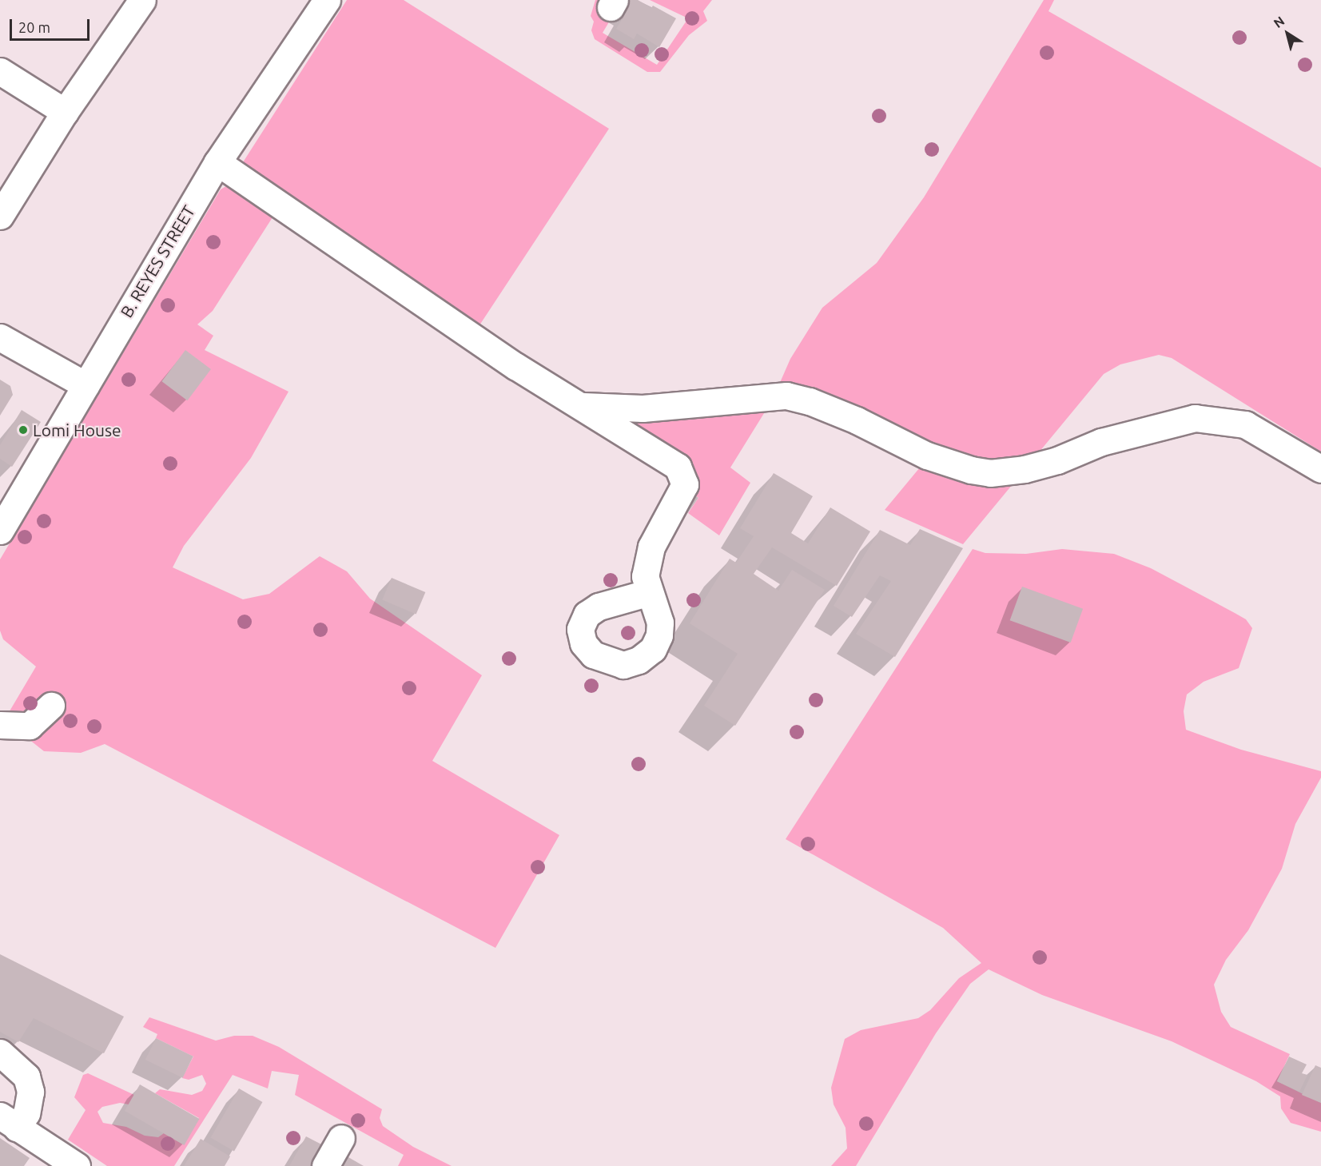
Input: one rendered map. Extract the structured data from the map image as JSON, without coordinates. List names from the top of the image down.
{
  "streets": {
    "street": ["B. REYES STREET"]
  },
  "places": ["Lomi House"],
  "scale_bar": "20 m",
  "north": "top left"
}
